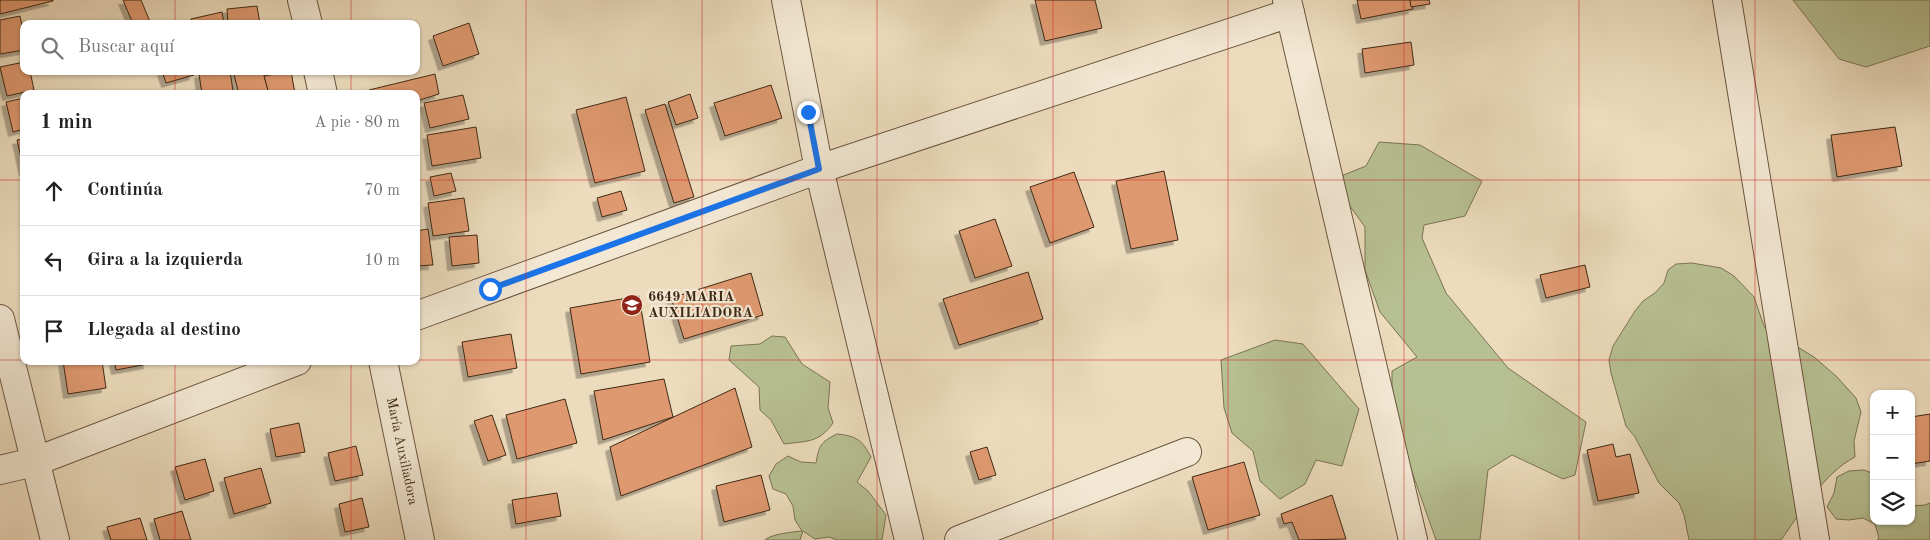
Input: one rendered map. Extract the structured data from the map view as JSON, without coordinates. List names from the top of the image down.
{
  "streets": {
    "street": ["María Auxiliadora"]
  },
  "places": {
    "school or university": ["6649 MARIA AUXILIADORA"]
  },
  "page": {
    "search": "Buscar aquí",
    "heading": ["1 min", "A pie · 80 m"],
    "list": [
      ["Continúa", "70 m"],
      ["Gira a la izquierda", "10 m"],
      "Llegada al destino"
    ],
    "map_buttons": ["+", "−"]
  }
}
